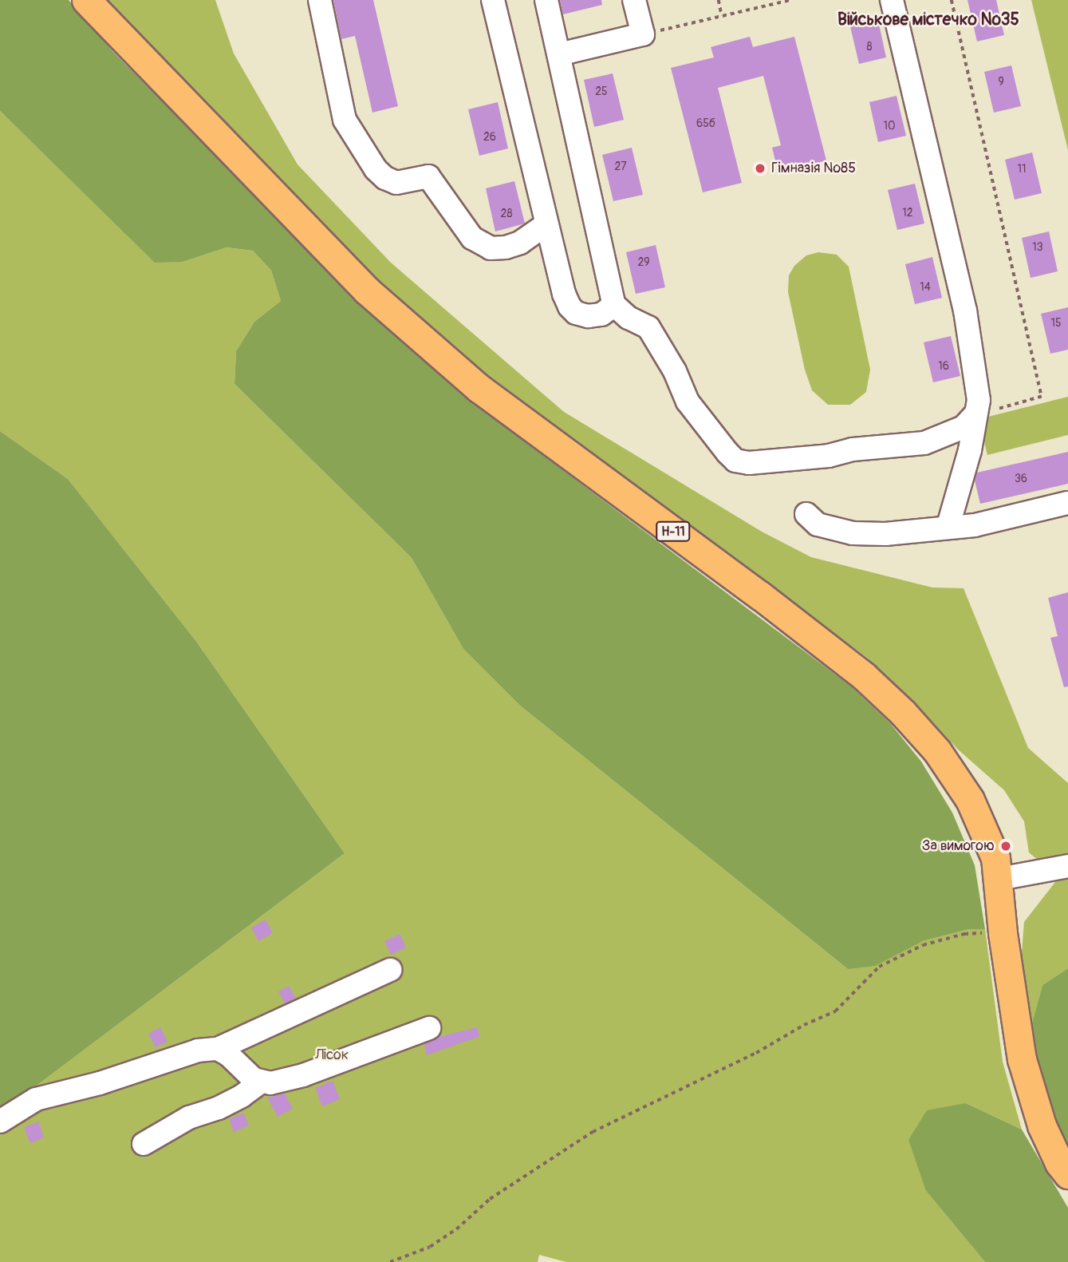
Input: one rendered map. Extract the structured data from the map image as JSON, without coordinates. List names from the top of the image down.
{
  "streets": {
    "main road": ["Н-11"]
  },
  "districts": ["Військове містечко №35"],
  "parks": ["Лісок"],
  "places": ["Гімназія №85", "За вимогою"],
  "house_numbers": [
    "8",
    "9",
    "25",
    "65б",
    "10",
    "26",
    "27",
    "11",
    "12",
    "28",
    "13",
    "29",
    "14",
    "15",
    "16",
    "36"
  ]
}
